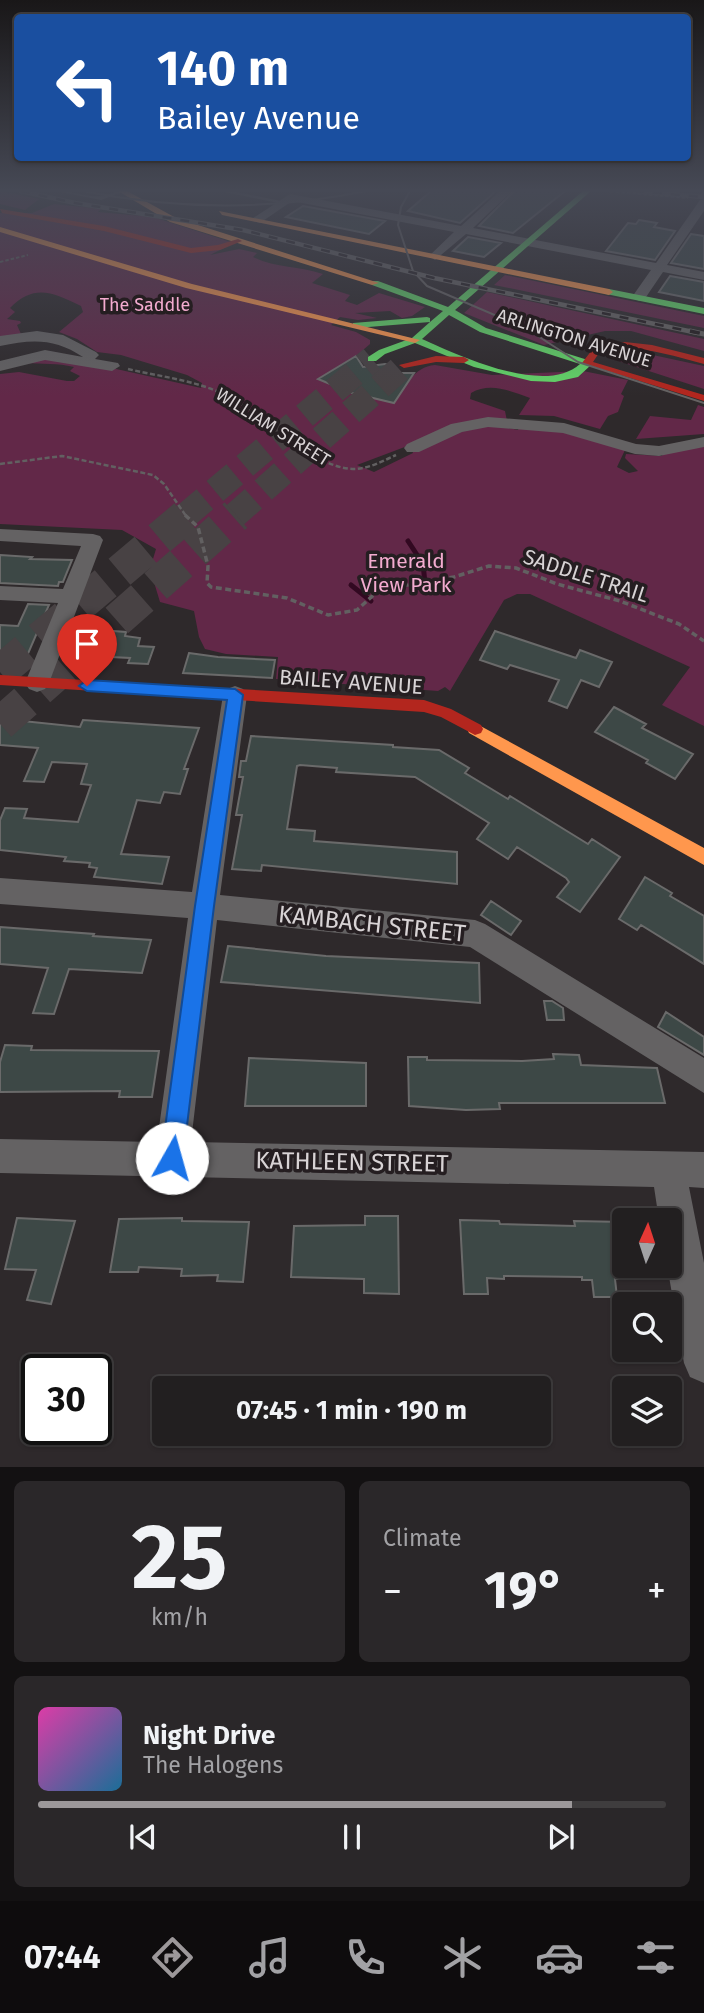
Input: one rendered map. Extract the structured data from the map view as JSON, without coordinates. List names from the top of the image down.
{
  "streets": {
    "main road": ["ARLINGTON AVENUE", "BAILEY AVENUE"],
    "street": ["KAMBACH STREET", "KATHLEEN STREET"],
    "path": ["WILLIAM STREET", "SADDLE TRAIL"]
  },
  "parks": ["The Saddle", "Emerald View Park"],
  "north": "top",
  "page": {
    "turn": ["140 m", "Bailey Avenue"],
    "limit": "30",
    "trip": "07:45 · 1 min · 190 m",
    "tile": [
      ["25", "km/h"],
      "Climate"
    ],
    "heat": ["−", "19°", "+"],
    "song": ["Night Drive", "The Halogens"],
    "tabs": "07:44"
  }
}
